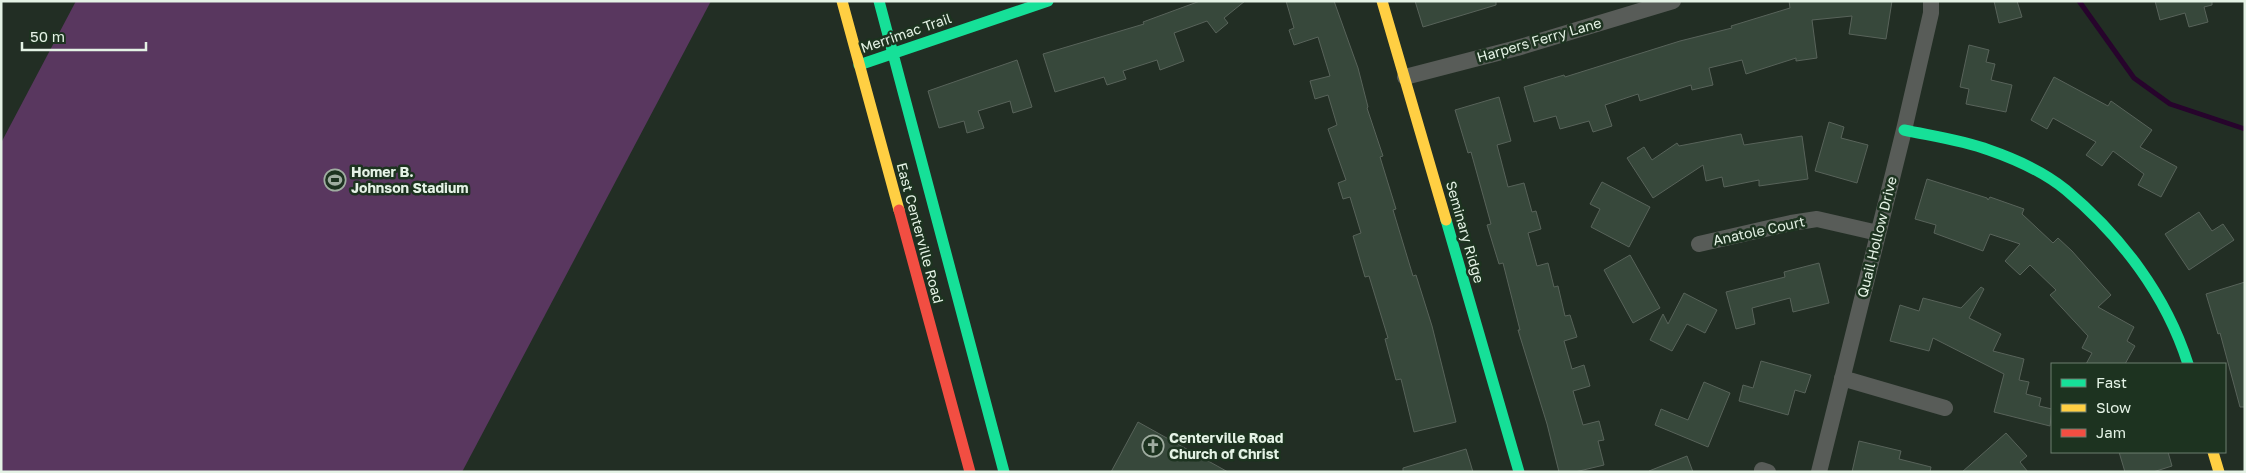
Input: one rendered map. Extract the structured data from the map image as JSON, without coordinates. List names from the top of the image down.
{
  "streets": {
    "street": [
      "Merrimac Trail",
      "Harpers Ferry Lane",
      "Anatole Court",
      "Seminary Ridge",
      "East Centerville Road",
      "Quail Hollow Drive"
    ]
  },
  "crossings": [
    ["Merrimac Trail", "East Centerville Road"],
    ["Harpers Ferry Lane", "Seminary Ridge"],
    ["Anatole Court", "Quail Hollow Drive"]
  ],
  "places": {
    "sports": ["Homer B. Johnson Stadium"],
    "church": ["Centerville Road Church of Christ"]
  },
  "legend": ["Fast", "Slow", "Jam"],
  "scale_bar": "50 m"
}
